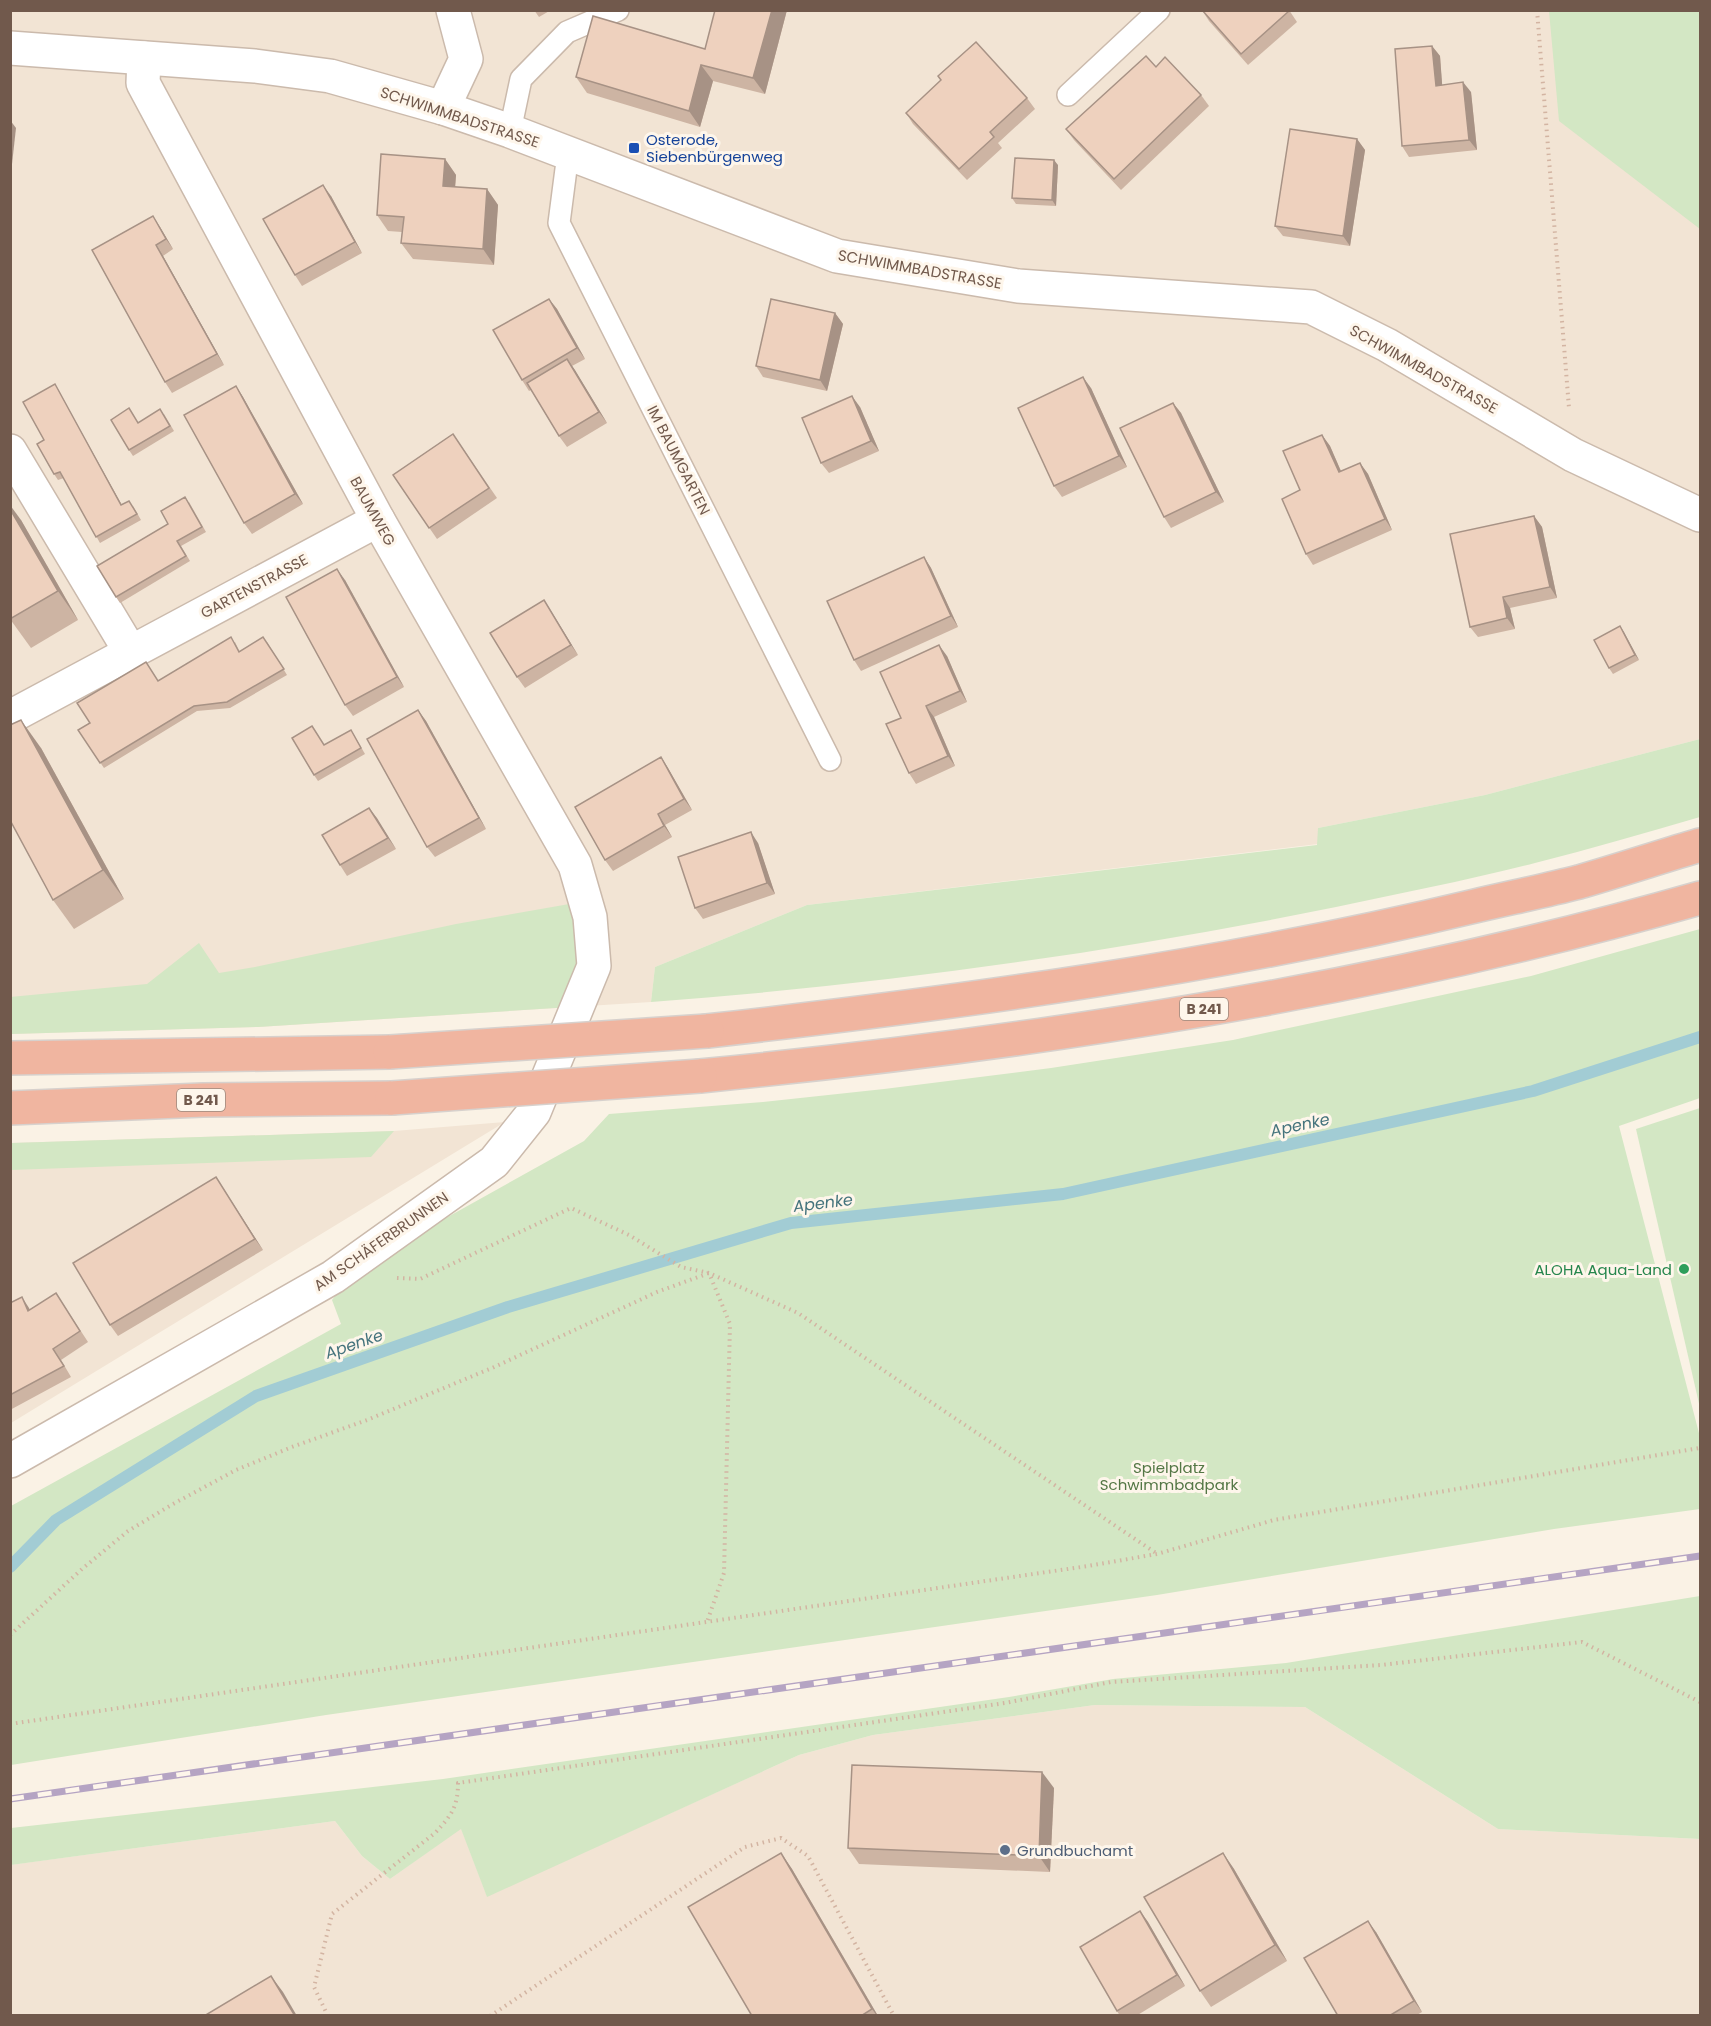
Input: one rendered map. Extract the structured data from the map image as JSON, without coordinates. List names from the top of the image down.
{
  "streets": {
    "highway": ["B 241"],
    "street": [
      "SCHWIMMBADSTRASSE",
      "BAUMWEG",
      "GARTENSTRASSE",
      "AM SCHÄFERBRUNNEN"
    ],
    "lane": ["IM BAUMGARTEN"]
  },
  "crossings": [
    ["SCHWIMMBADSTRASSE", "IM BAUMGARTEN"],
    ["SCHWIMMBADSTRASSE", "BAUMWEG"],
    ["BAUMWEG", "GARTENSTRASSE"],
    ["BAUMWEG", "AM SCHÄFERBRUNNEN"]
  ],
  "water": ["Apenke"],
  "parks": ["Spielplatz Schwimmbadpark"],
  "places": {
    "transit": ["Osterode, Siebenbürgenweg"],
    "other": ["ALOHA Aqua-Land", "Grundbuchamt"]
  }
}
